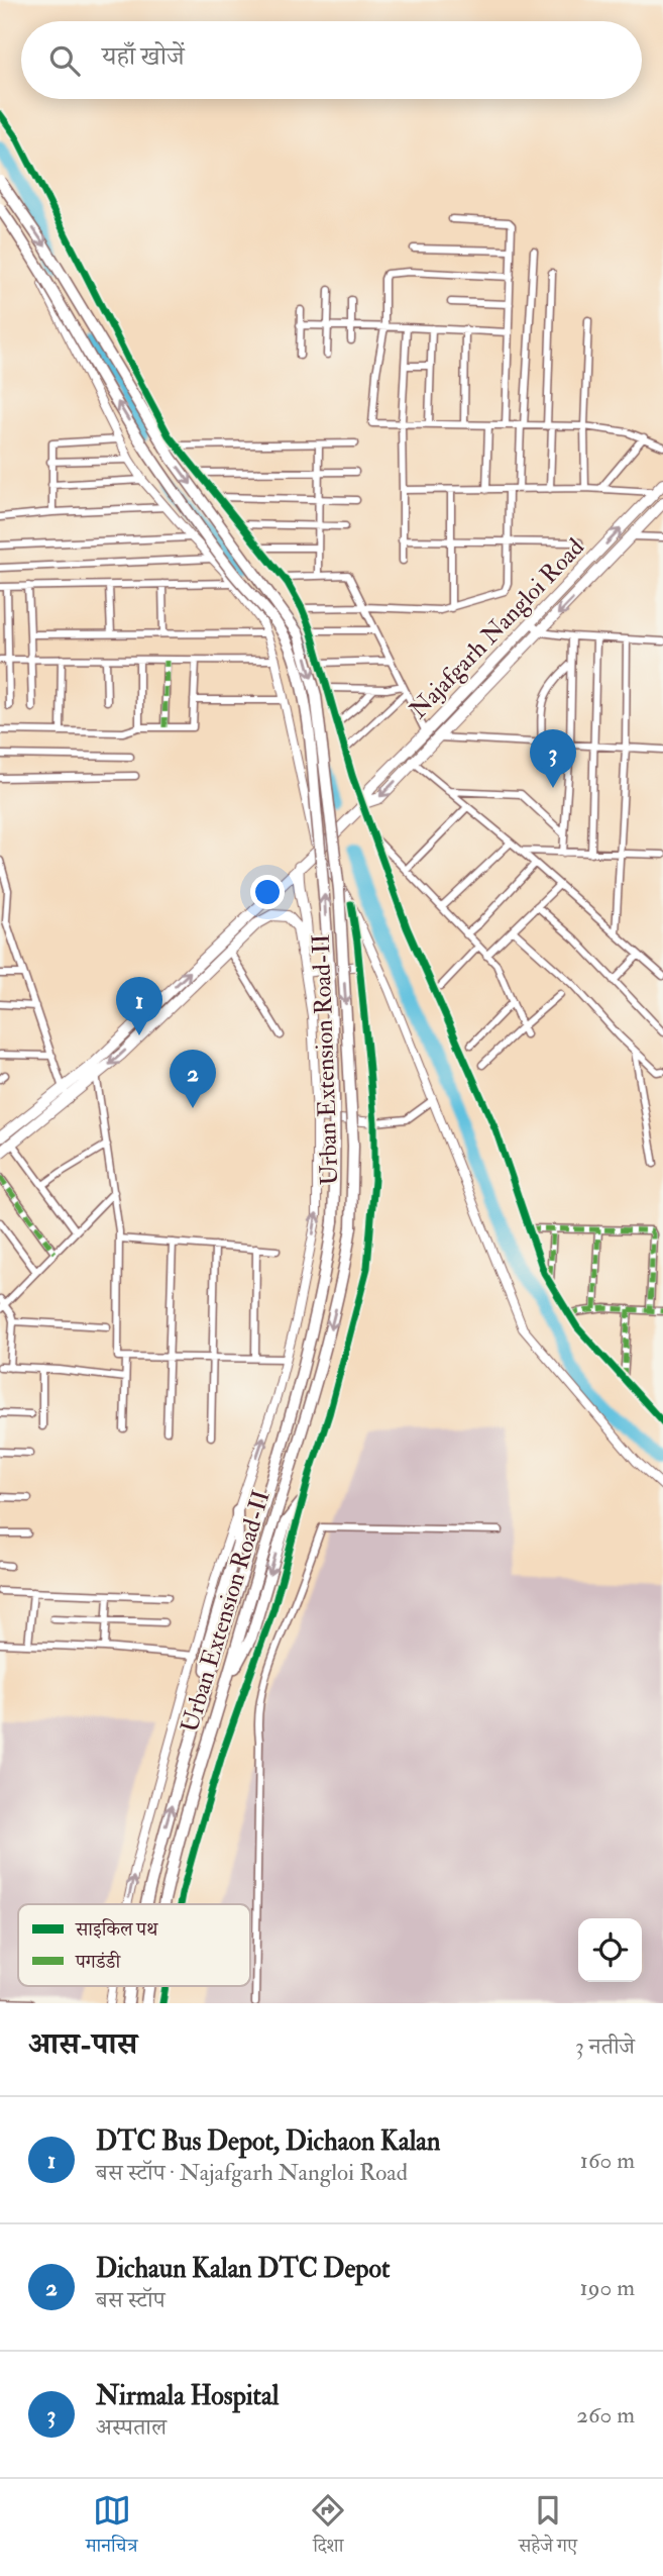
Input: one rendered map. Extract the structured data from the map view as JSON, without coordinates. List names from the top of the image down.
{
  "streets": {
    "highway": ["Urban Extension Road-II"],
    "main road": ["Najafgarh Nangloi Road"]
  },
  "legend": ["साइकिल पथ", "पगडंडी"],
  "page": {
    "search": "यहाँ खोजें",
    "pins": ["3", "1", "2"],
    "heading": ["आस-पास", "3 नतीजे"],
    "list": [
      {
        "mark": "1",
        "name": "DTC Bus Depot, Dichaon Kalan",
        "note": "बस स्टॉप · Najafgarh Nangloi Road",
        "value": "160 m"
      },
      {
        "mark": "2",
        "name": "Dichaun Kalan DTC Depot",
        "note": "बस स्टॉप",
        "value": "190 m"
      },
      {
        "mark": "3",
        "name": "Nirmala Hospital",
        "note": "अस्पताल",
        "value": "260 m"
      }
    ],
    "nav": ["मानचित्र", "दिशा", "सहेजे गए"]
  }
}
